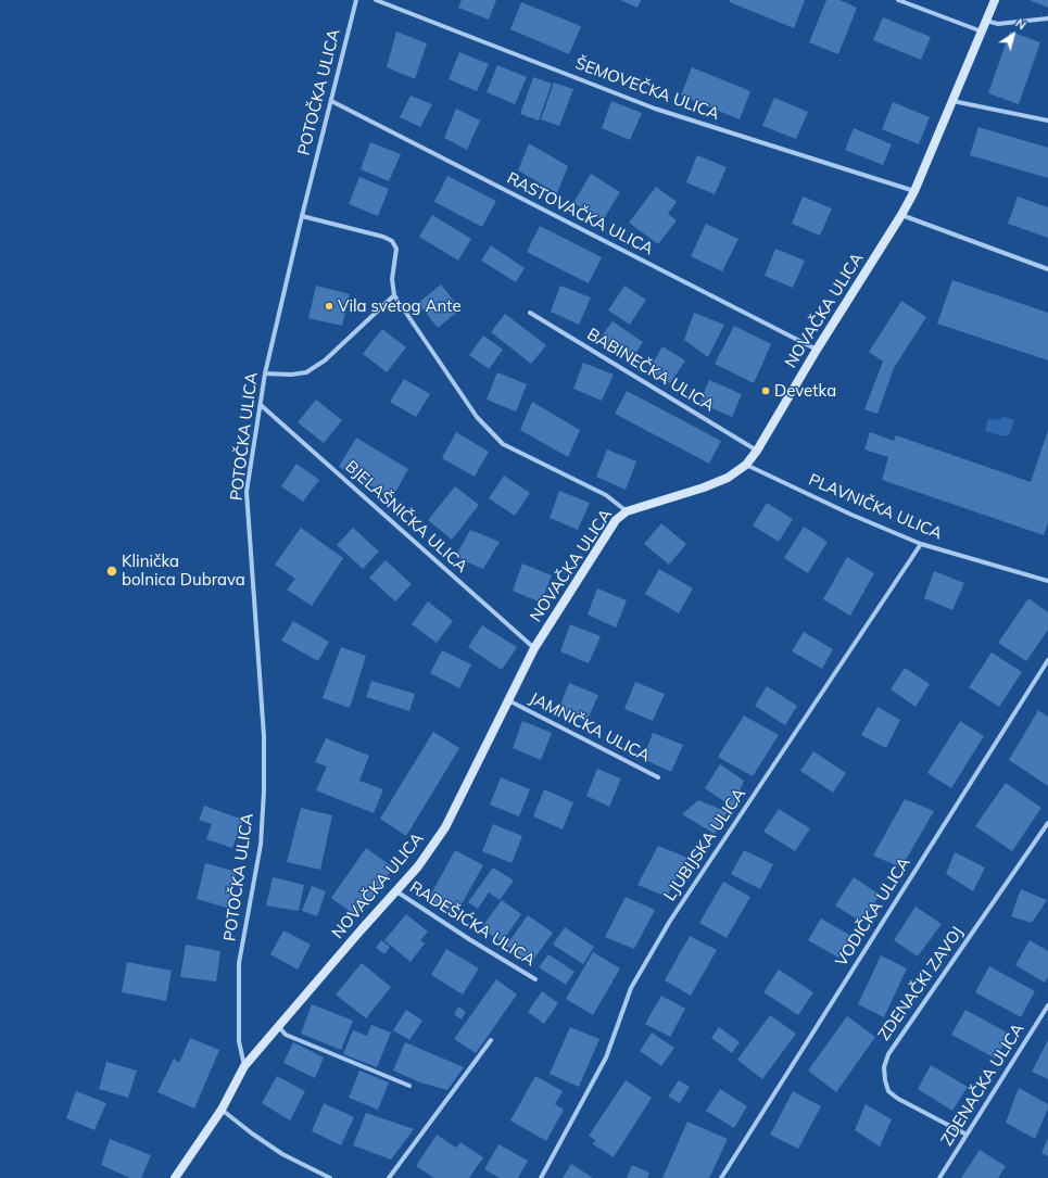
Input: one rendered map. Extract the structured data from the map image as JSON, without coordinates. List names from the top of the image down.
{
  "streets": {
    "street": [
      "ŠEMOVEČKA ULICA",
      "POTOČKA ULICA",
      "RASTOVAČKA ULICA",
      "NOVAČKA ULICA",
      "BABINEČKA ULICA",
      "PLAVNIČKA ULICA",
      "BJELAŠNIČKA ULICA",
      "JAMNIČKA ULICA",
      "LJUBIJSKA ULICA",
      "VODIČKA ULICA",
      "RADEŠIĆKA ULICA",
      "ZDENAČKI ZAVOJ",
      "ZDENAČKA ULICA"
    ]
  },
  "crossings": [
    ["ŠEMOVEČKA ULICA", "NOVAČKA ULICA"],
    ["POTOČKA ULICA", "RASTOVAČKA ULICA"],
    ["POTOČKA ULICA", "NOVAČKA ULICA"],
    ["POTOČKA ULICA", "BJELAŠNIČKA ULICA"],
    ["RASTOVAČKA ULICA", "NOVAČKA ULICA"],
    ["NOVAČKA ULICA", "BABINEČKA ULICA"],
    ["NOVAČKA ULICA", "PLAVNIČKA ULICA"],
    ["NOVAČKA ULICA", "BJELAŠNIČKA ULICA"],
    ["NOVAČKA ULICA", "JAMNIČKA ULICA"],
    ["NOVAČKA ULICA", "RADEŠIĆKA ULICA"],
    ["PLAVNIČKA ULICA", "LJUBIJSKA ULICA"],
    ["ZDENAČKI ZAVOJ", "ZDENAČKA ULICA"]
  ],
  "places": ["Vila svetog Ante", "Devetka", "Klinička bolnica Dubrava"],
  "north": "top right"
}
